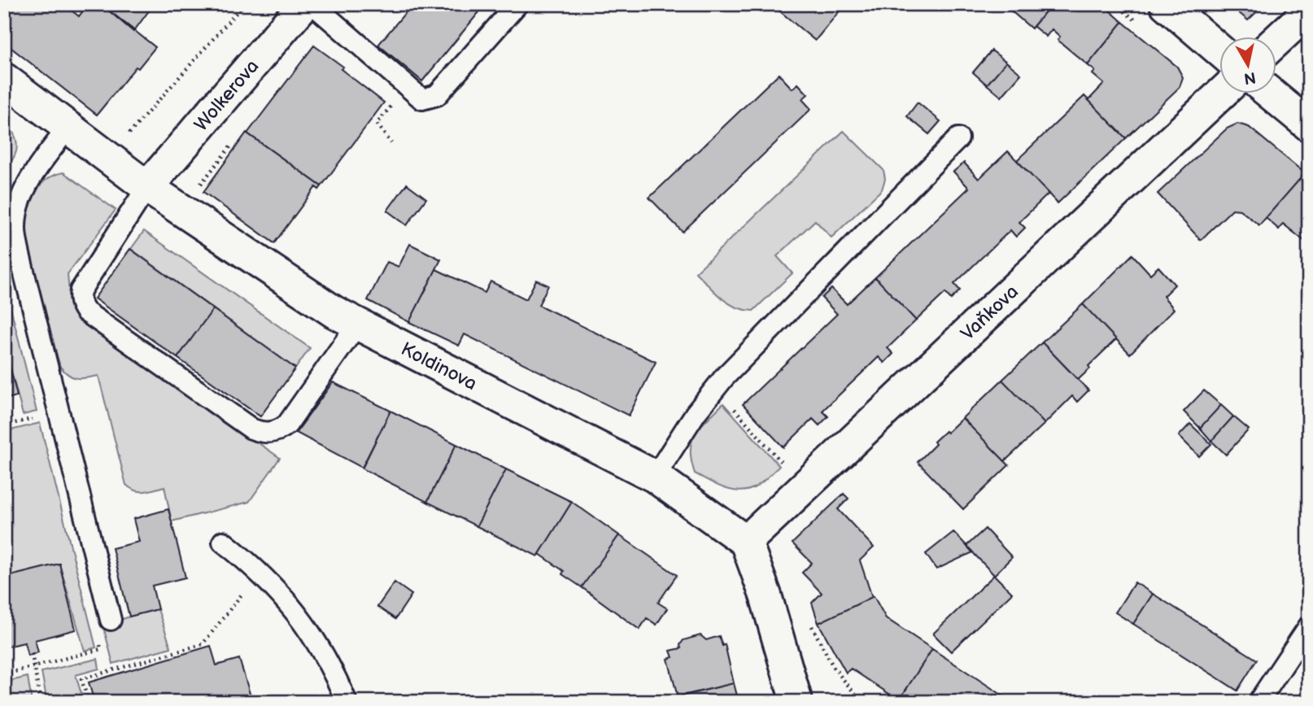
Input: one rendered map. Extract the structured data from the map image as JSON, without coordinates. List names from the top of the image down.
{
  "streets": {
    "street": ["Wolkerova", "Vaňkova", "Koldinova"]
  },
  "crossings": [
    ["Wolkerova", "Koldinova"],
    ["Vaňkova", "Koldinova"]
  ],
  "north": "bottom"
}
